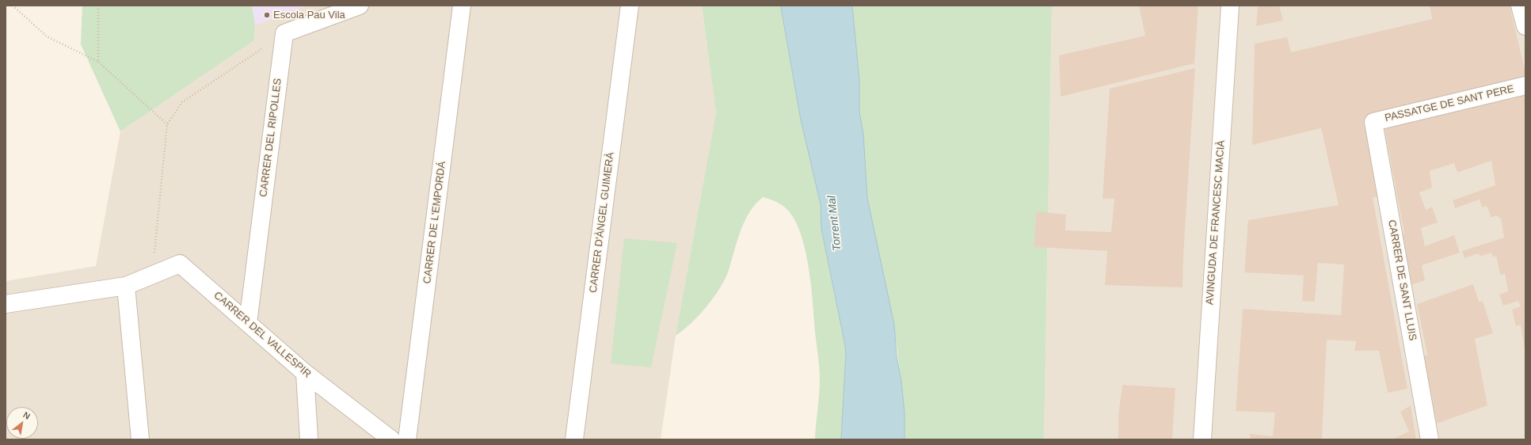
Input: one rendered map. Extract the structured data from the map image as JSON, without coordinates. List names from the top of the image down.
{
  "streets": {
    "street": [
      "PASSATGE DE SANT PERE",
      "CARRER DEL RIPOLLES",
      "CARRER DE L'EMPORDÁ",
      "CARRER D'ÀNGEL GUIMERÀ",
      "AVINGUDA DE FRANCESC MACIÀ",
      "CARRER DE SANT LLUIS",
      "CARRER DEL VALLESPIR"
    ]
  },
  "crossings": [
    ["PASSATGE DE SANT PERE", "CARRER DE SANT LLUIS"],
    ["CARRER DEL RIPOLLES", "CARRER DEL VALLESPIR"]
  ],
  "water": ["Torrent Mal"],
  "places": ["Escola Pau Vila"],
  "north": "top right"
}
